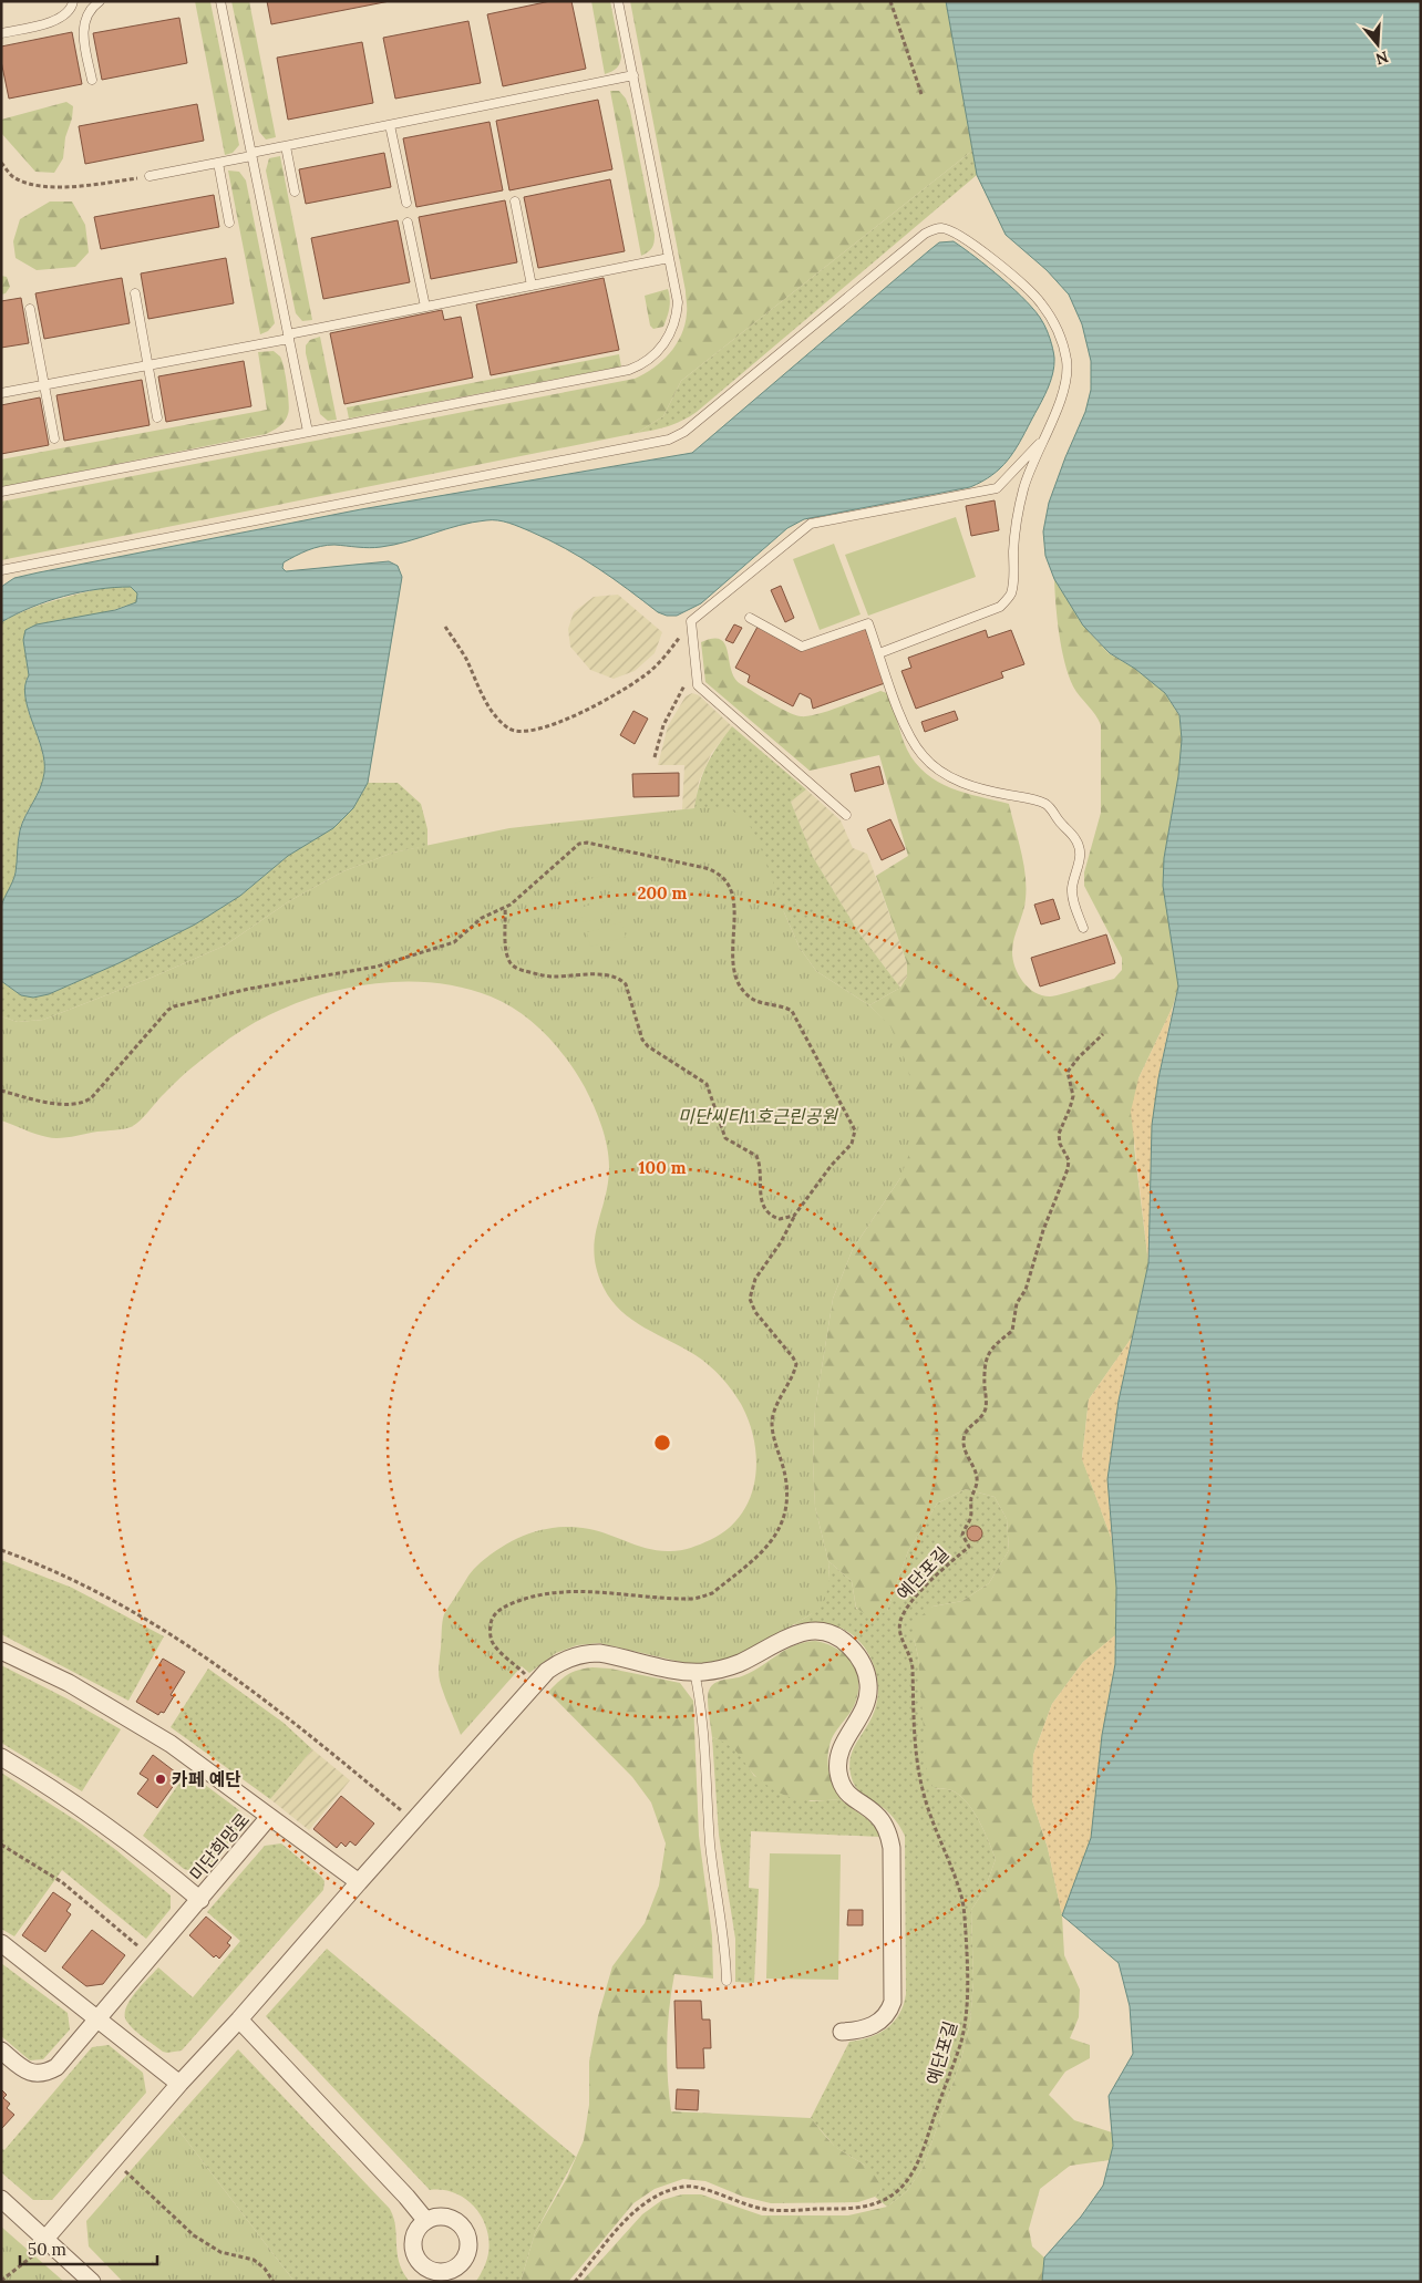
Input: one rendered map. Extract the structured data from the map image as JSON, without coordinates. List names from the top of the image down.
{
  "streets": {
    "street": ["미단희망로"],
    "path": ["예단포길"]
  },
  "parks": ["미단씨티11호근린공원"],
  "places": ["카페 예단"],
  "scale_bar": "50 m",
  "north": "bottom",
  "rings": ["200 m", "100 m"]
}
